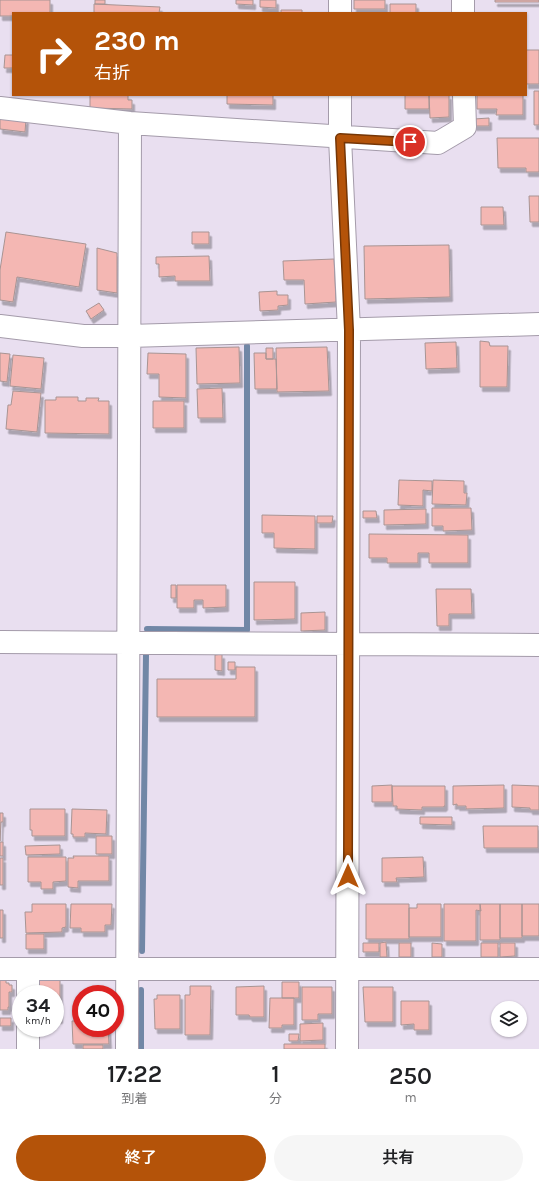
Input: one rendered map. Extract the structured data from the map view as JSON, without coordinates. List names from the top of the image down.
{
  "page": {
    "turn": ["230 m", "右折"],
    "speed": "34 km/h",
    "limit": "40",
    "eta": [
      "17:22",
      "到着",
      "1",
      "分",
      "250",
      "m"
    ],
    "buttons": ["終了", "共有"]
  }
}
